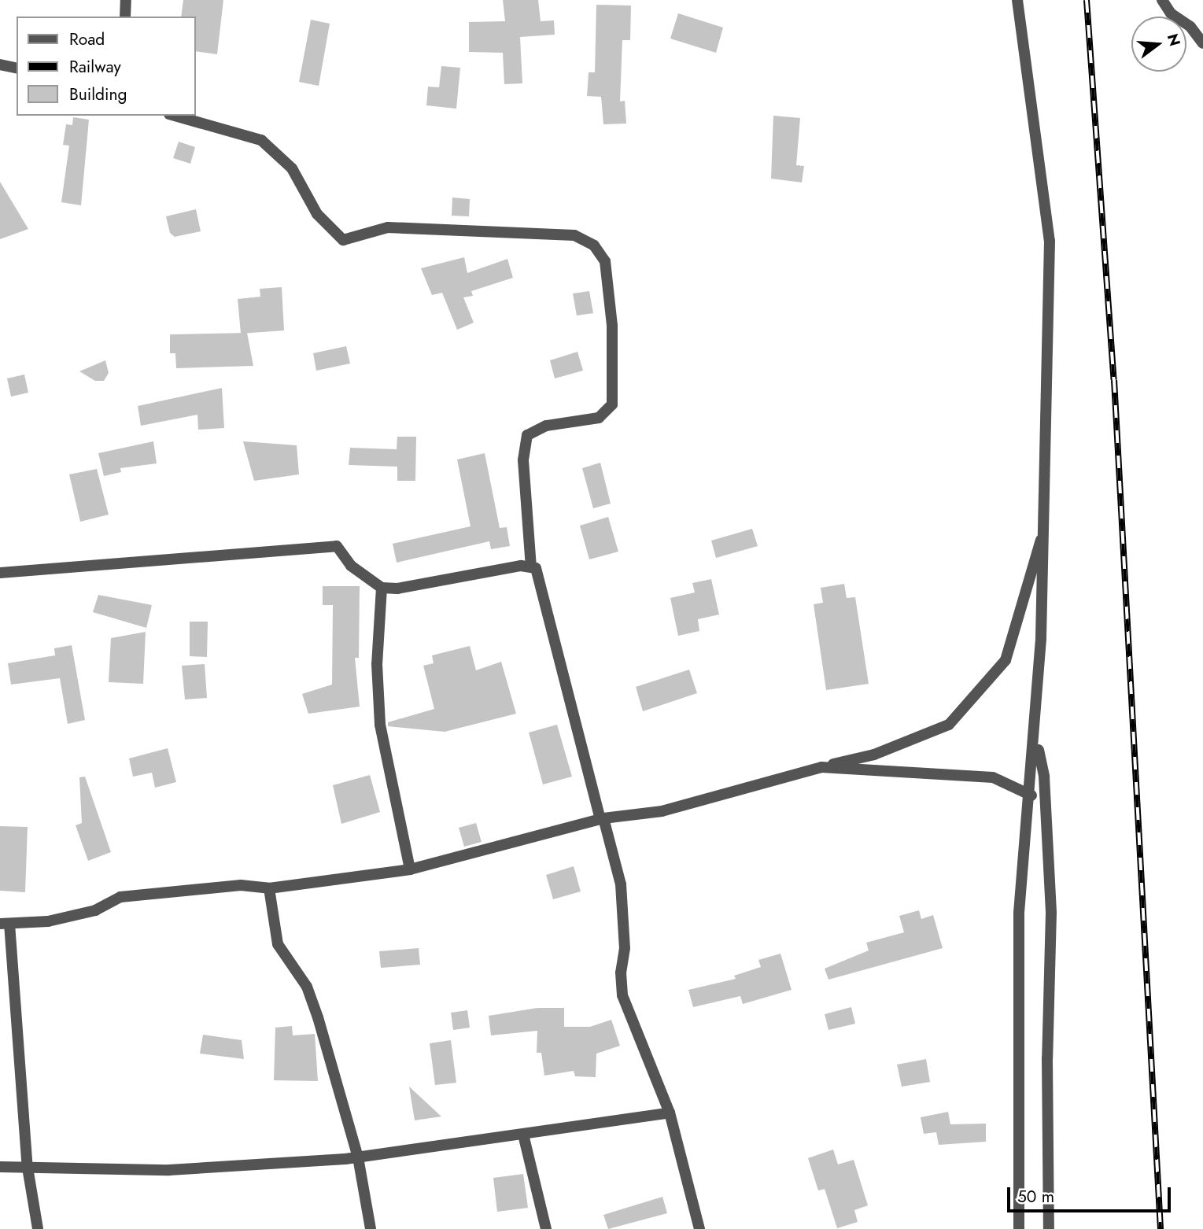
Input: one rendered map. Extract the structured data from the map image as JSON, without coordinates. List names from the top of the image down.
{
  "legend": ["Road", "Railway", "Building"],
  "scale_bar": "50 m",
  "north": "right"
}
